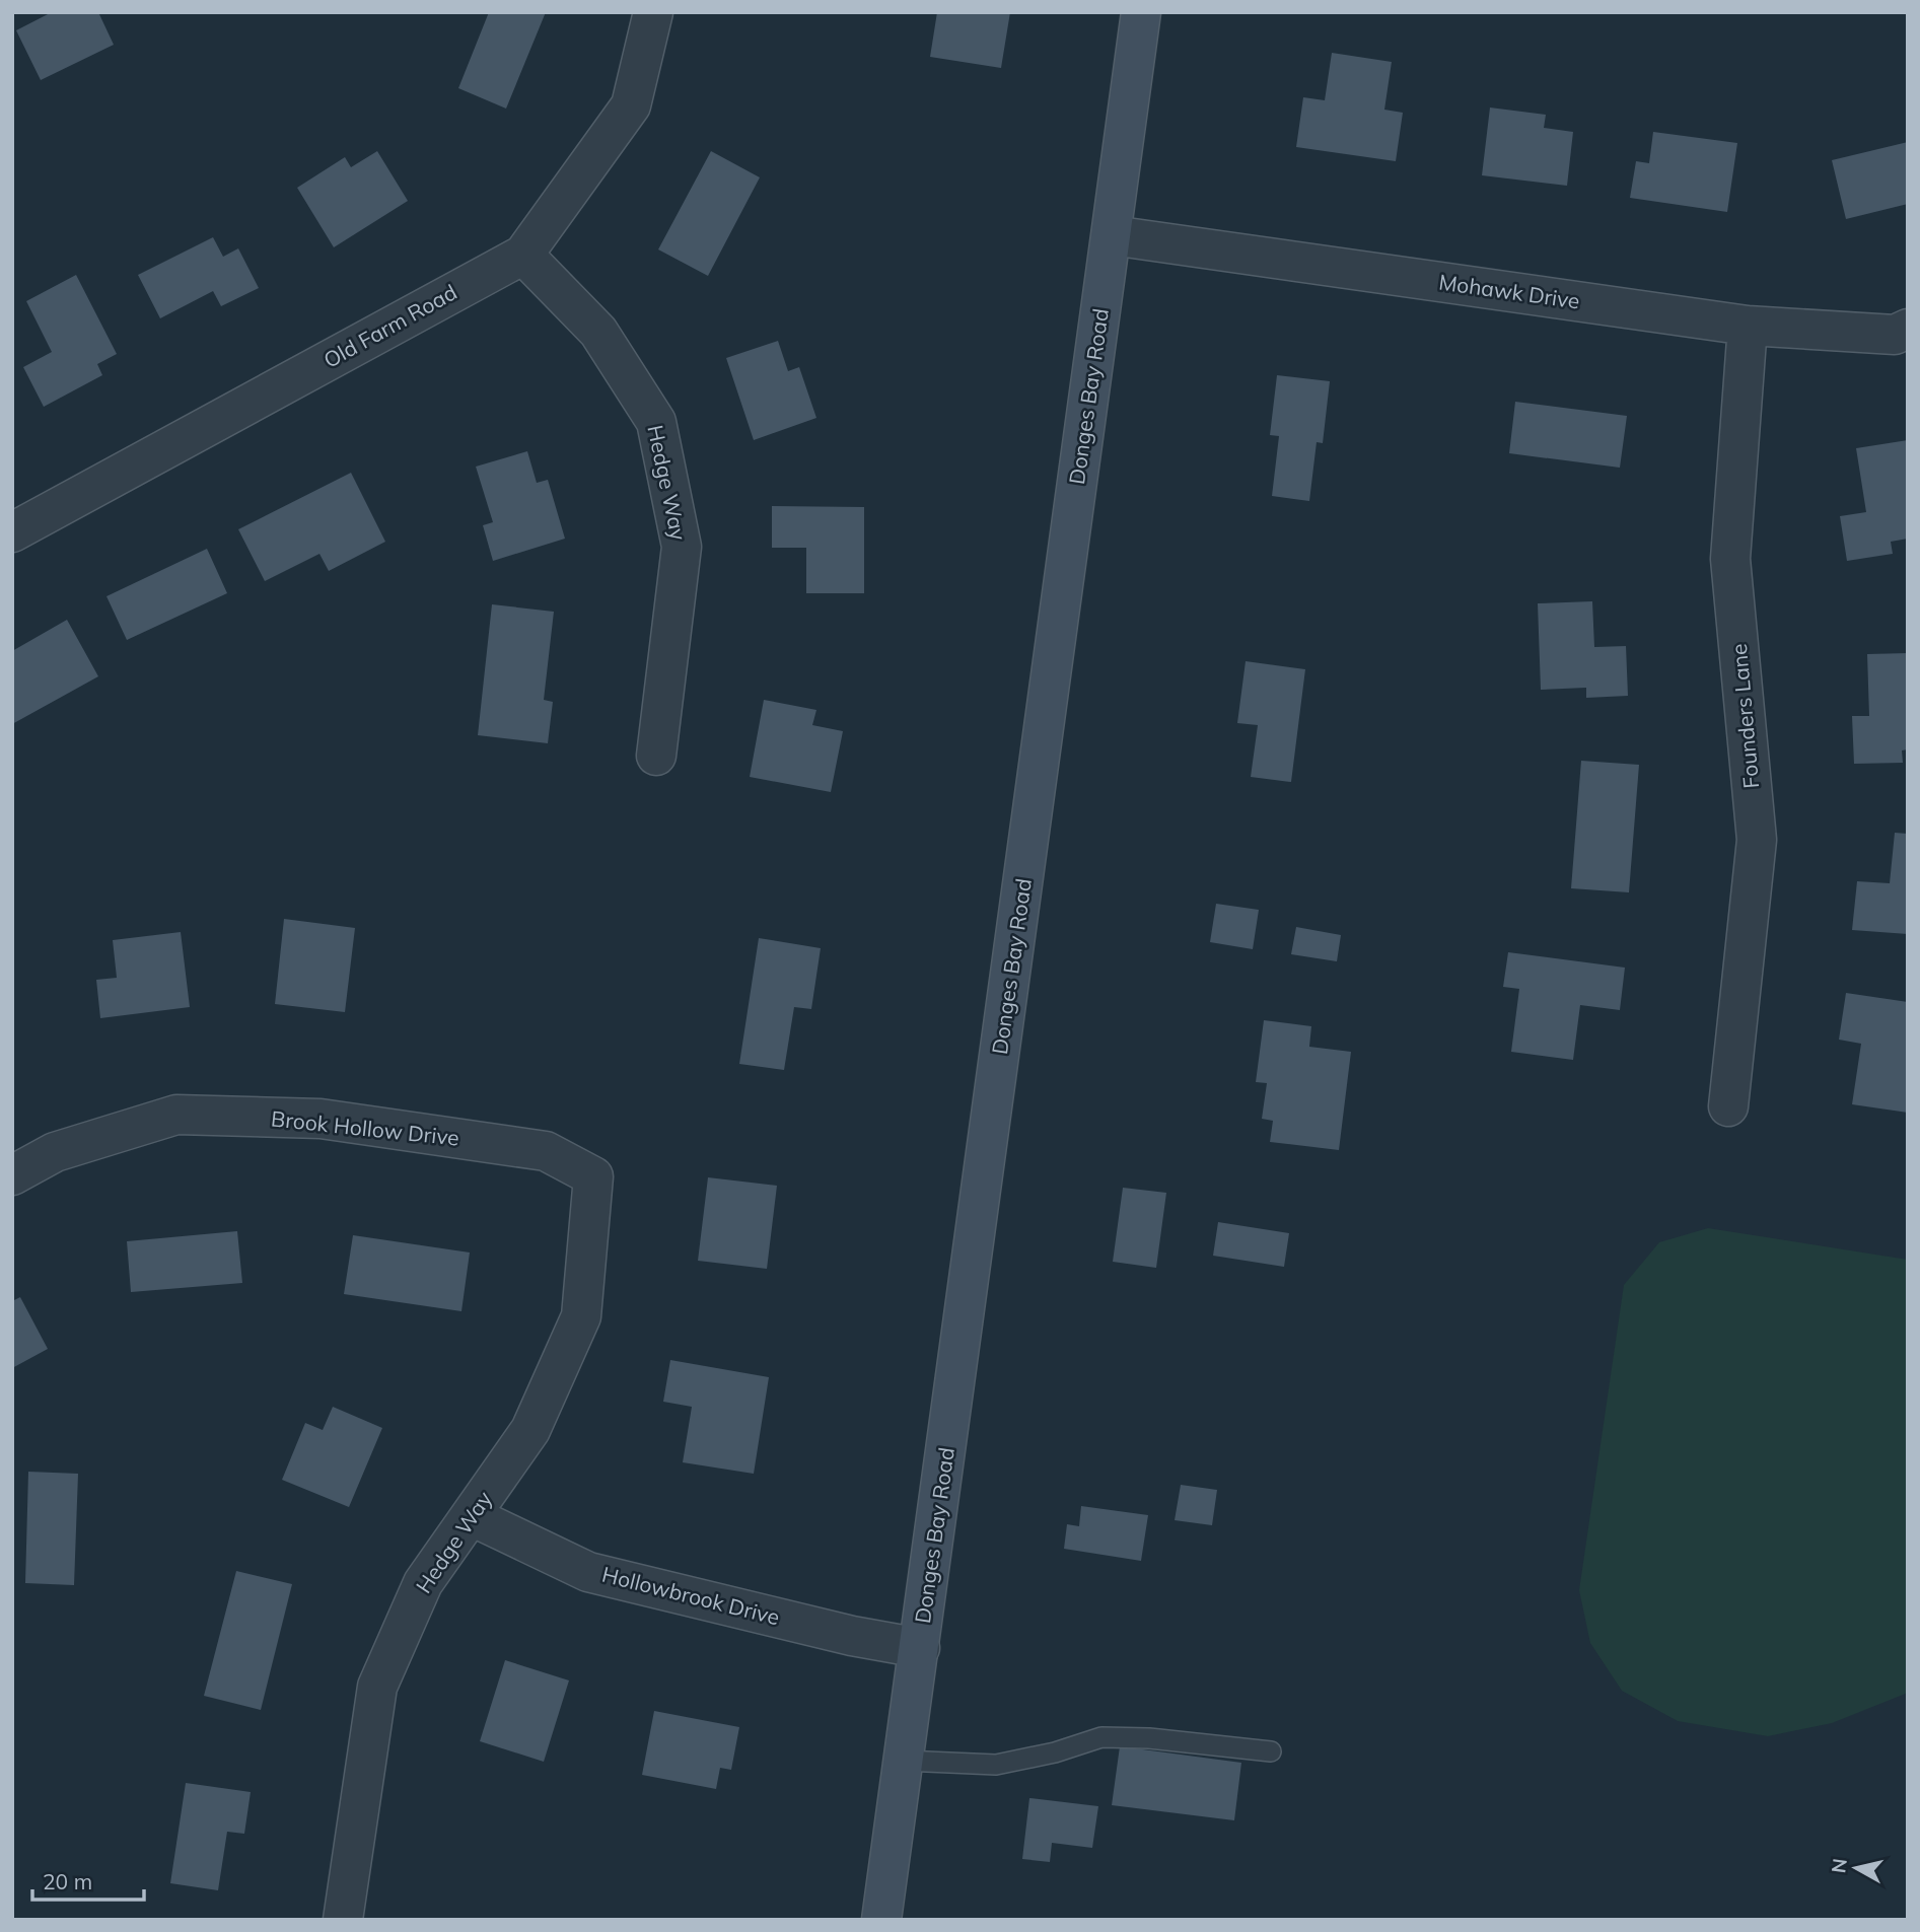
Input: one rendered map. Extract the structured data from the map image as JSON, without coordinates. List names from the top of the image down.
{
  "streets": {
    "street": [
      "Mohawk Drive",
      "Old Farm Road",
      "Donges Bay Road",
      "Hedge Way",
      "Founders Lane",
      "Brook Hollow Drive",
      "Hollowbrook Drive"
    ]
  },
  "crossings": [
    ["Mohawk Drive", "Donges Bay Road"],
    ["Mohawk Drive", "Founders Lane"],
    ["Old Farm Road", "Hedge Way"],
    ["Donges Bay Road", "Hollowbrook Drive"],
    ["Hedge Way", "Brook Hollow Drive"],
    ["Hedge Way", "Hollowbrook Drive"]
  ],
  "scale_bar": "20 m",
  "north": "left"
}
